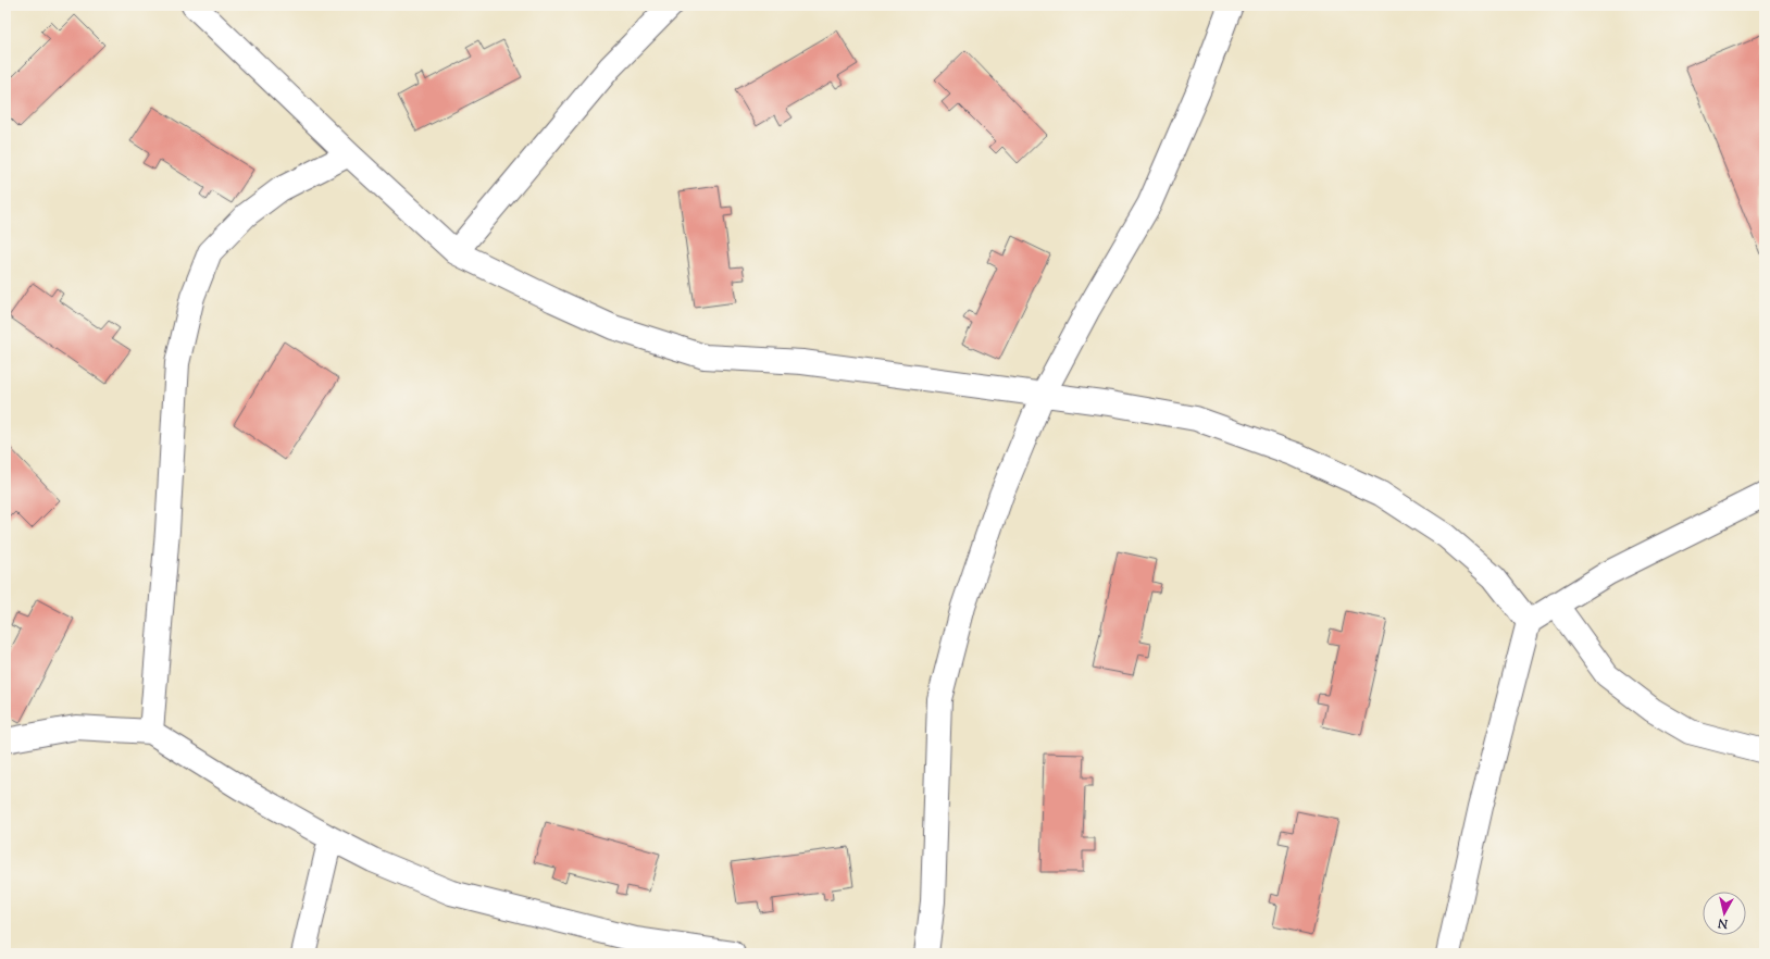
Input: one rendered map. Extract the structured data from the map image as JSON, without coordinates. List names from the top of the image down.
{
  "north": "bottom"
}
